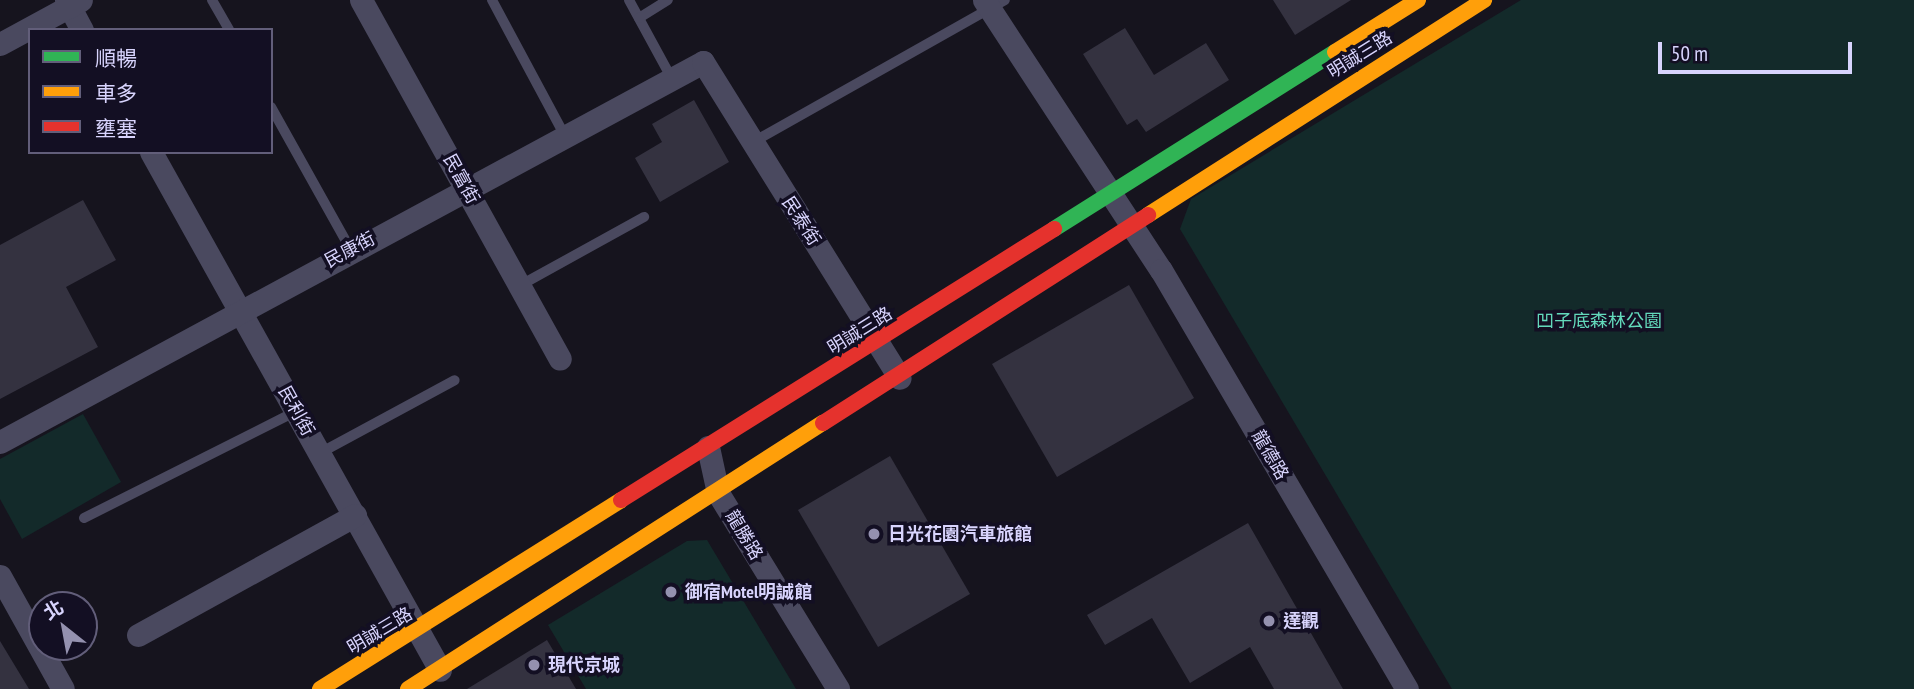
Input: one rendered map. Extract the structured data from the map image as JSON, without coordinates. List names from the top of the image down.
{
  "streets": {
    "street": [
      "明誠三路",
      "民富街",
      "民泰街",
      "民康街",
      "民利街",
      "龍德路",
      "龍勝路"
    ]
  },
  "crossings": [
    ["明誠三路", "民泰街"],
    ["明誠三路", "民利街"],
    ["明誠三路", "龍德路"],
    ["明誠三路", "龍勝路"],
    ["民富街", "民康街"],
    ["民泰街", "民康街"],
    ["民康街", "民利街"]
  ],
  "parks": ["凹子底森林公園"],
  "places": [
    "日光花園汽車旅館",
    "御宿Motel明誠館",
    "達觀",
    "現代京城"
  ],
  "legend": ["順暢", "車多", "壅塞"],
  "scale_bar": "50 m",
  "north": "top left"
}
